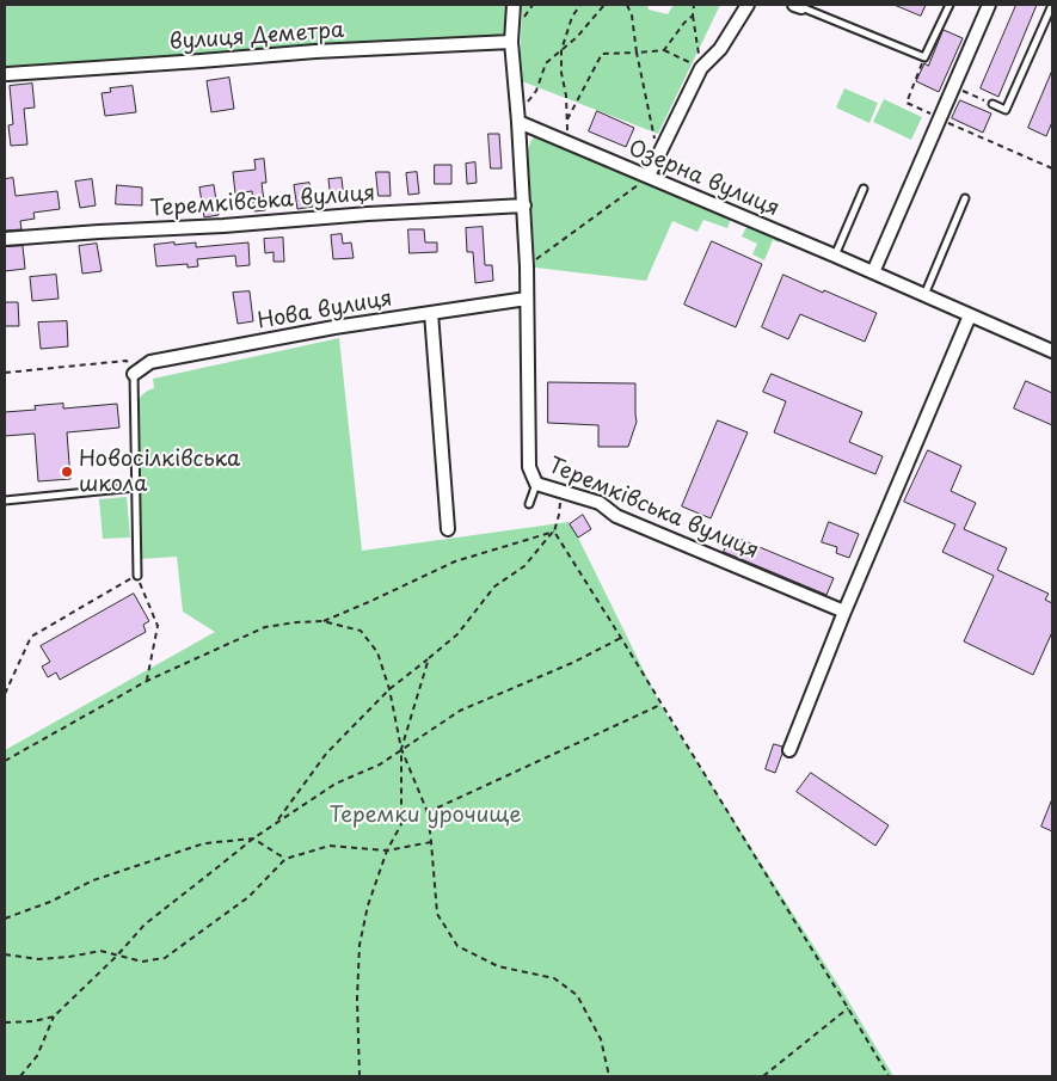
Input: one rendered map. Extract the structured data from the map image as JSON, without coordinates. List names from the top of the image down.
{
  "streets": {
    "street": [
      "вулиця Деметра",
      "Озерна вулиця",
      "Теремківська вулиця",
      "Нова вулиця"
    ]
  },
  "crossings": [
    ["вулиця Деметра", "Теремківська вулиця"],
    ["Озерна вулиця", "Теремківська вулиця"],
    ["Теремківська вулиця", "Нова вулиця"]
  ],
  "parks": ["Теремки урочище"],
  "places": ["Новосілківська школа"]
}
